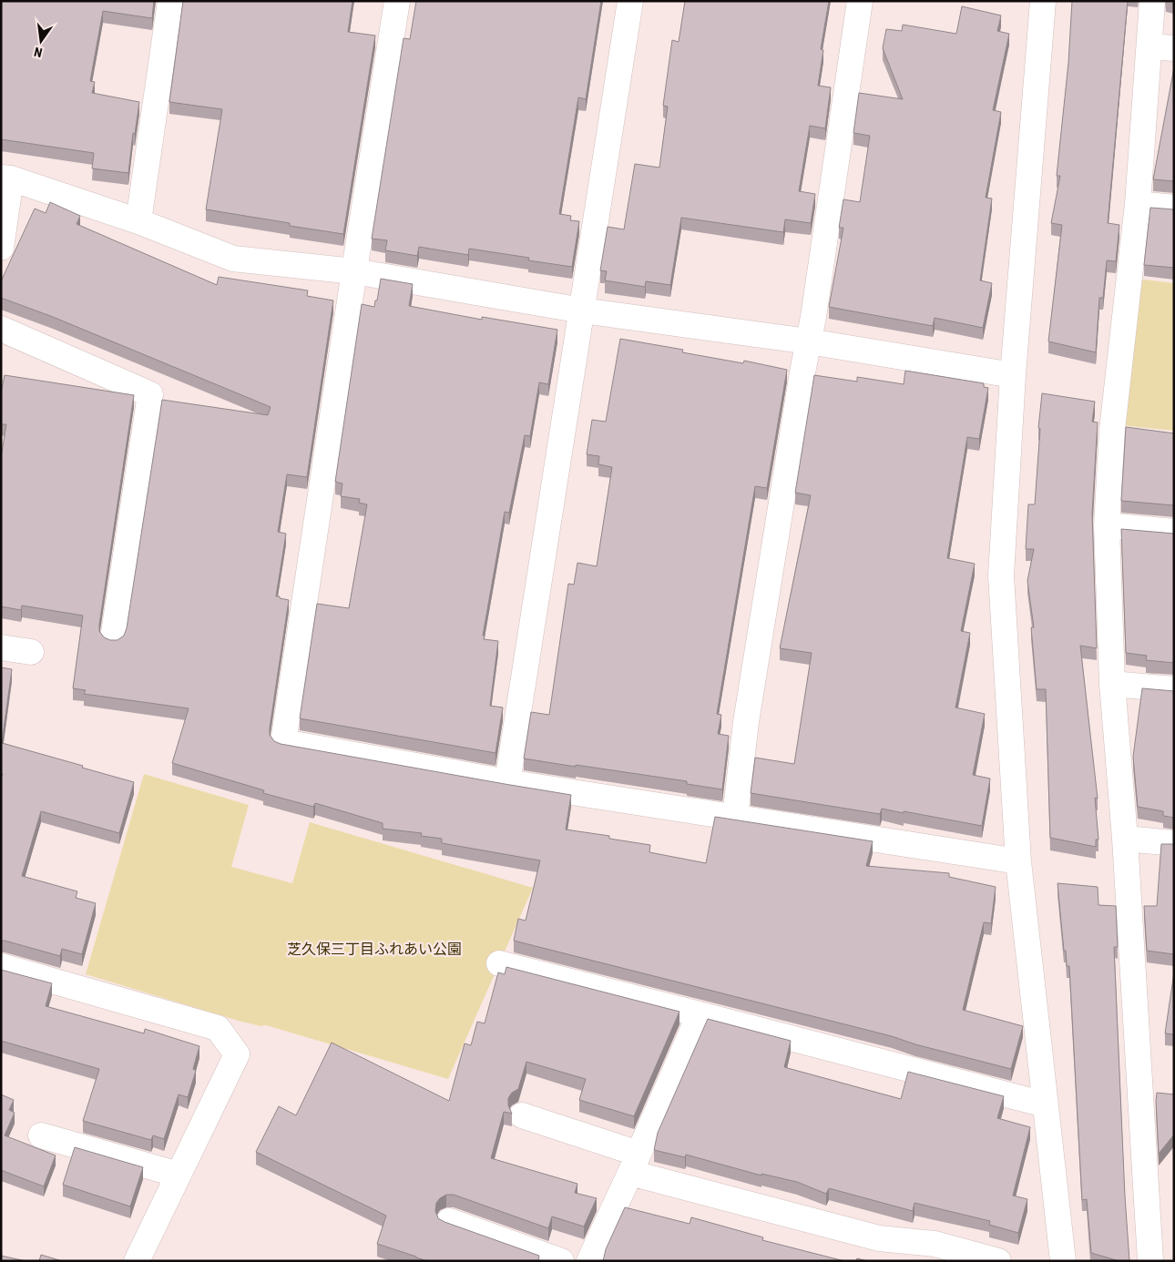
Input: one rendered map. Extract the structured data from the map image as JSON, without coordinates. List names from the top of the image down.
{
  "parks": ["芝久保三丁目ふれあい公園"],
  "north": "bottom"
}
